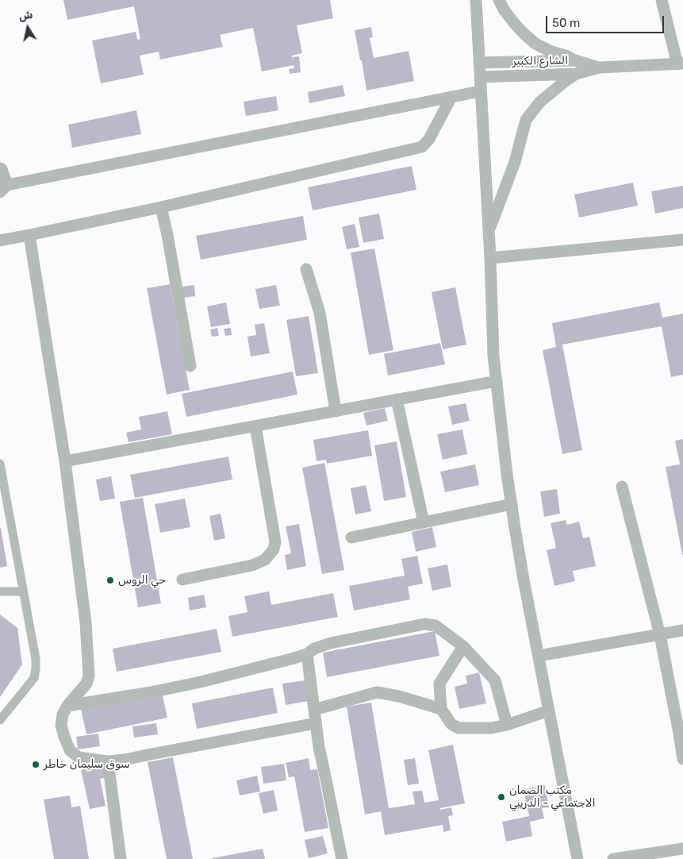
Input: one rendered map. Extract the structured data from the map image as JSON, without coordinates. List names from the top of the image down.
{
  "streets": {
    "street": ["الشارع الكبير"]
  },
  "places": ["حي الروس", "سوق سليمان خاطر", "مكتب الضمان الاجتماعي - الدريبي"],
  "scale_bar": "50 m",
  "north": "top"
}
